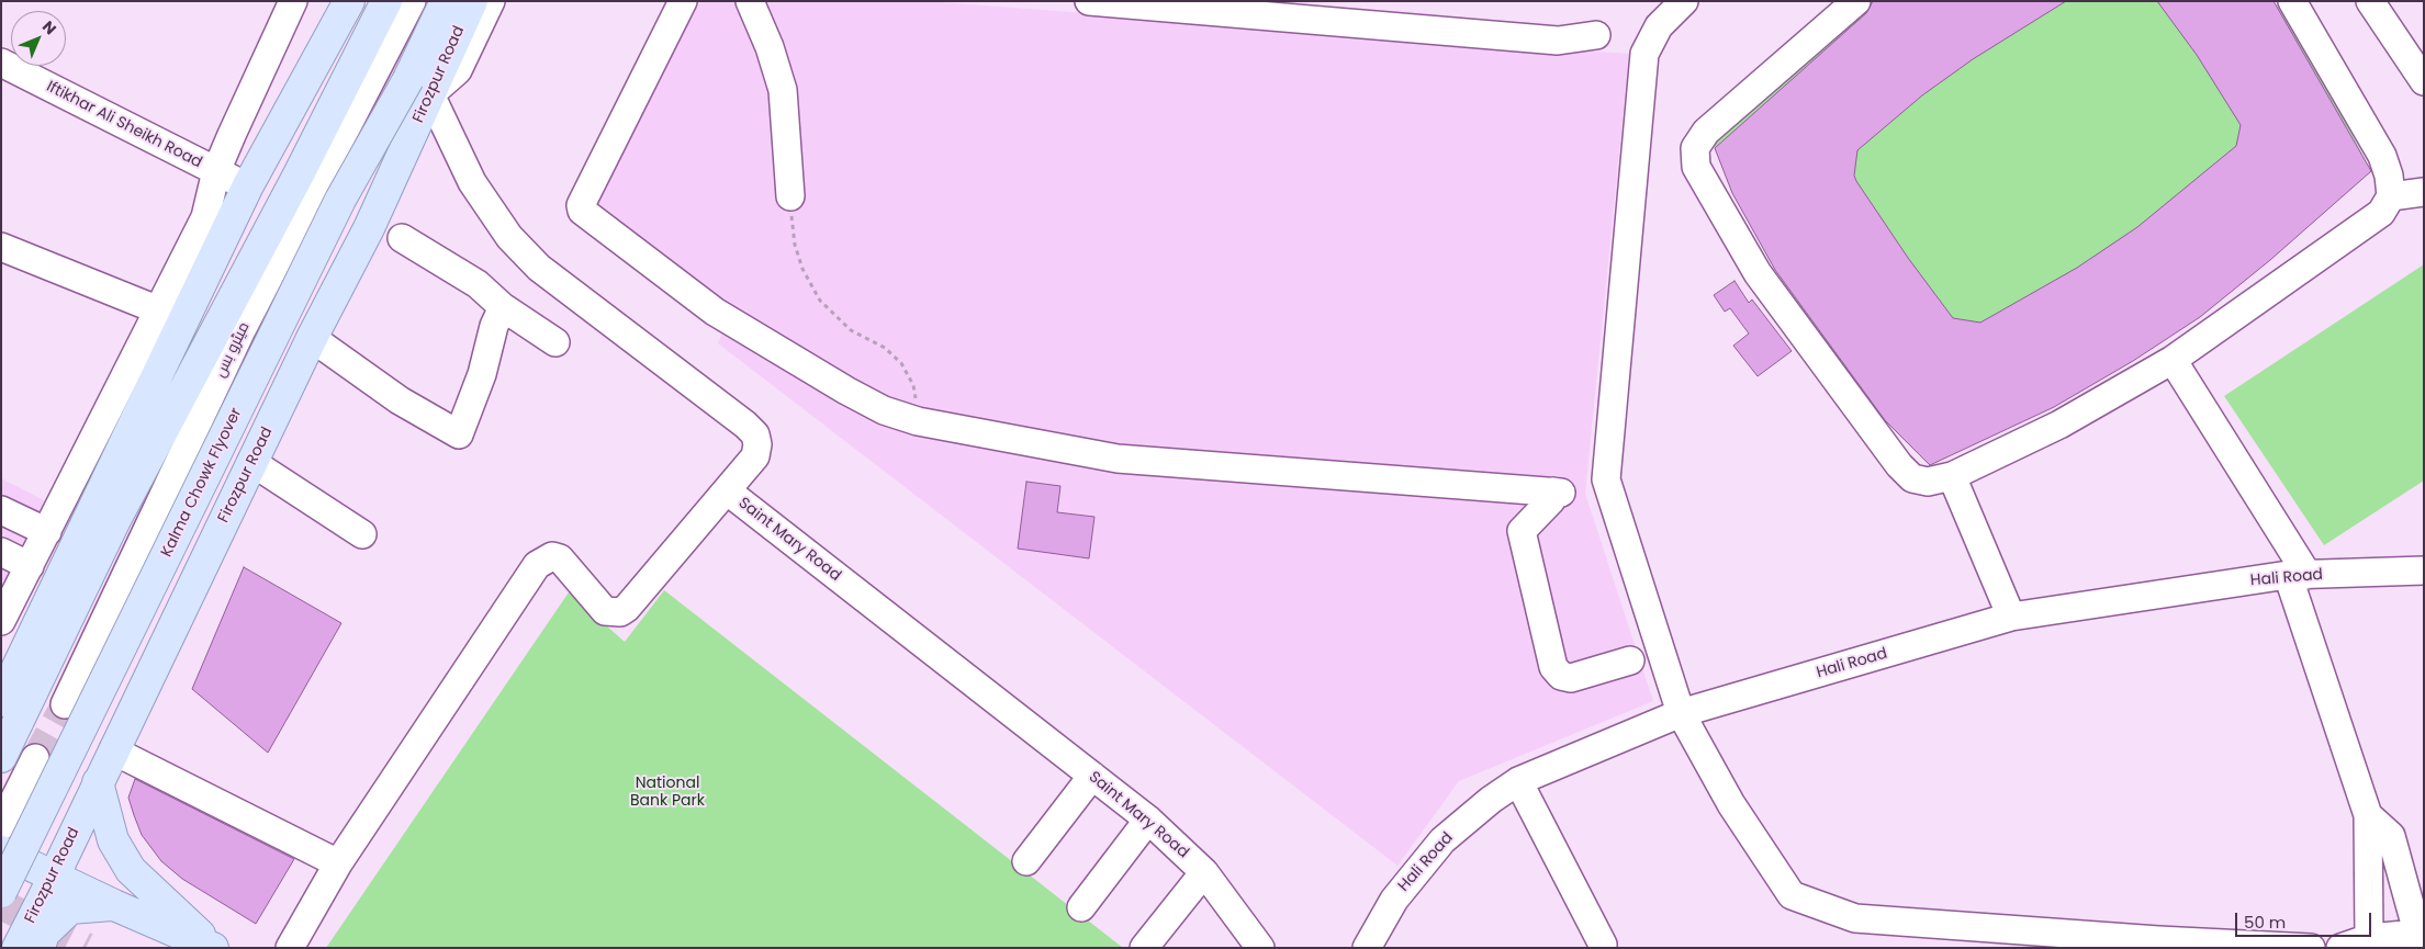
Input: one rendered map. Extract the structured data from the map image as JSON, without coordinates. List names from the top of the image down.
{
  "streets": {
    "main road": ["Firozpur Road", "Kalma Chowk Flyover"],
    "street": [
      "Iftikhar Ali Sheikh Road",
      "میٹرو بس",
      "Saint Mary Road",
      "Hali Road"
    ]
  },
  "crossings": [
    ["Firozpur Road", "Kalma Chowk Flyover"],
    ["Firozpur Road", "Saint Mary Road"],
    ["Kalma Chowk Flyover", "Saint Mary Road"]
  ],
  "parks": ["National Bank Park"],
  "scale_bar": "50 m",
  "north": "top right"
}
